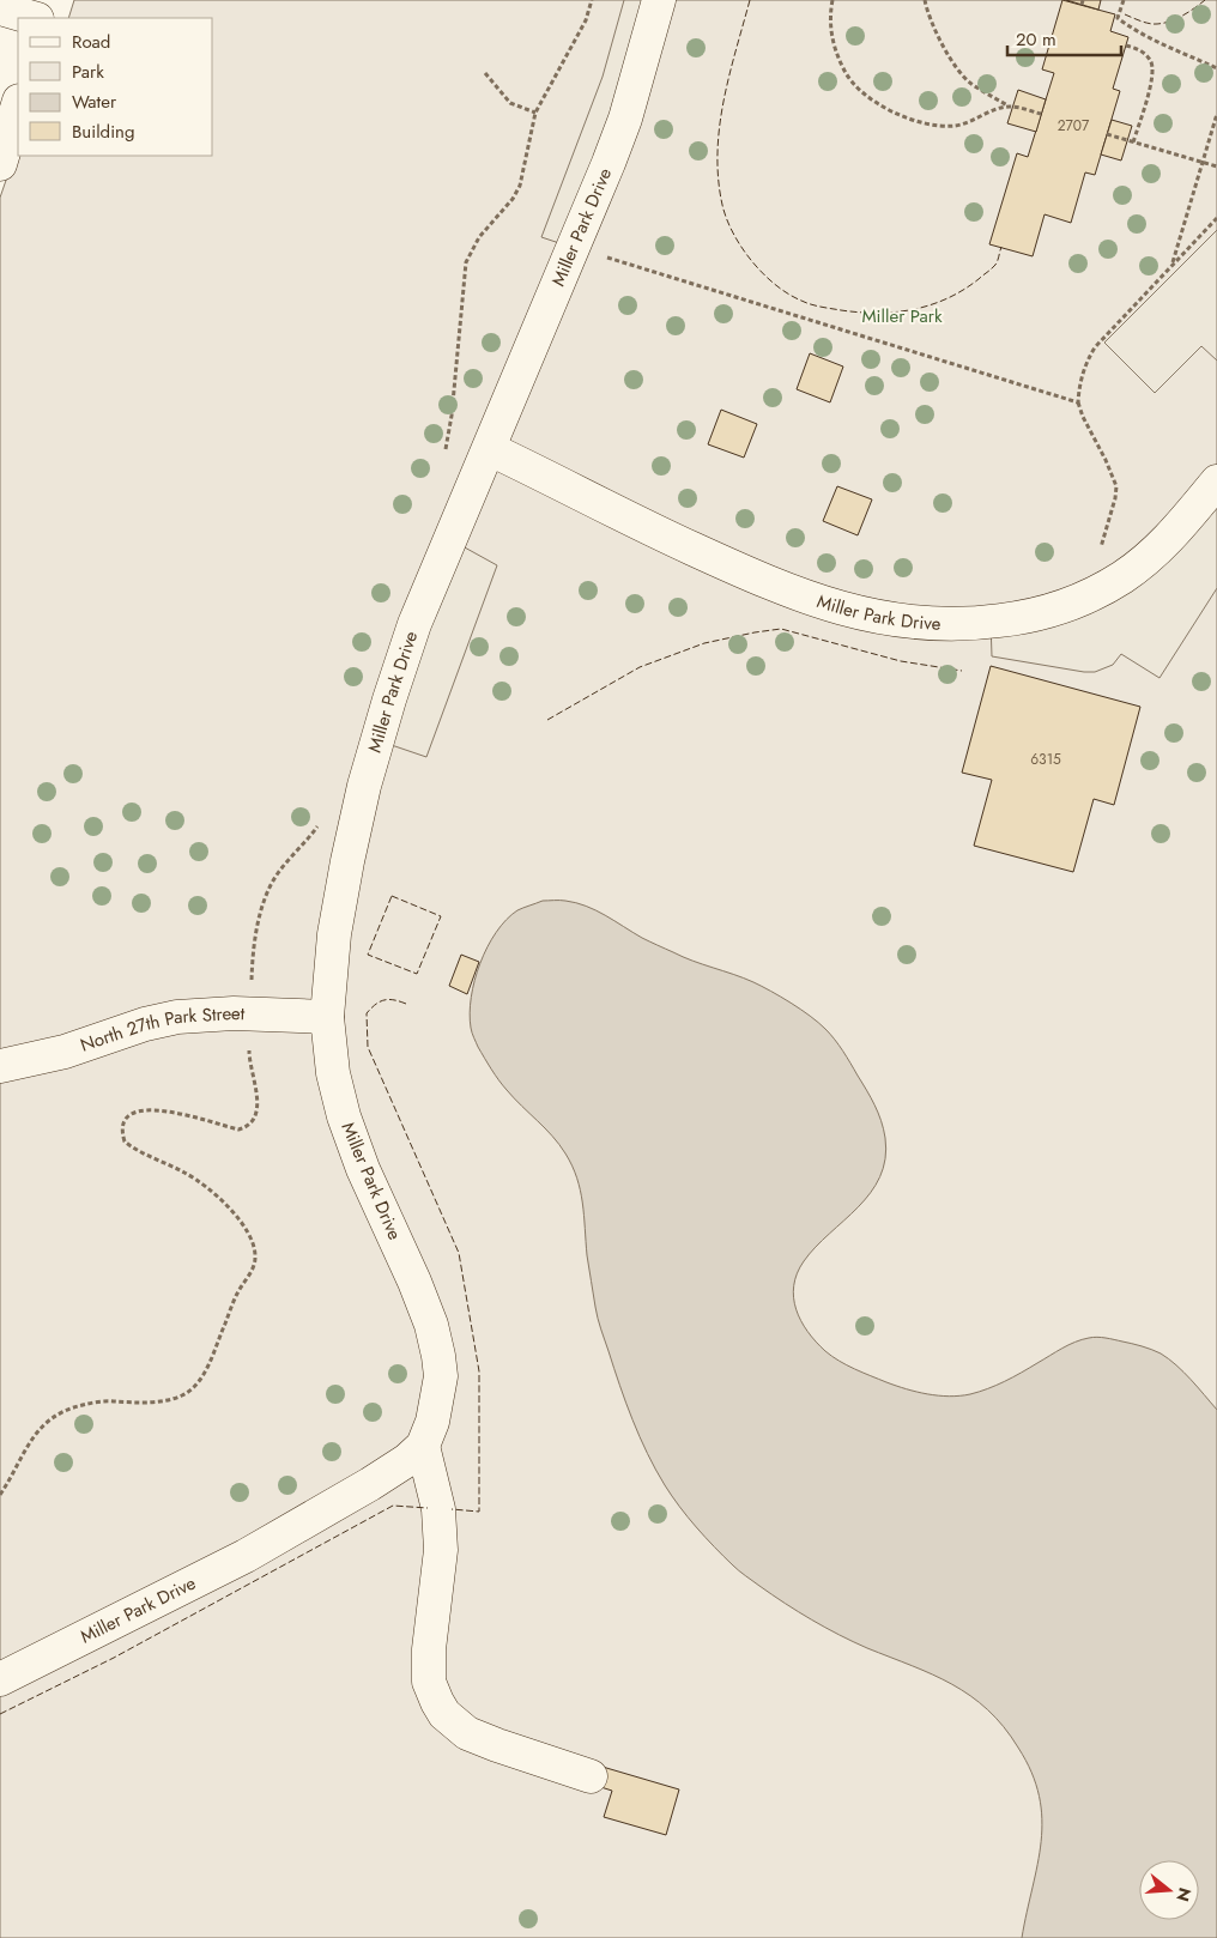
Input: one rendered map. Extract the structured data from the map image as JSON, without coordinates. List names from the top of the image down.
{
  "streets": {
    "street": ["Miller Park Drive", "North 27th Park Street"]
  },
  "crossings": [
    ["Miller Park Drive", "North 27th Park Street"]
  ],
  "parks": ["Miller Park"],
  "house_numbers": ["2707", "6315"],
  "legend": [
    "Road",
    "Park",
    "Water",
    "Building"
  ],
  "scale_bar": "20 m",
  "north": "right"
}
